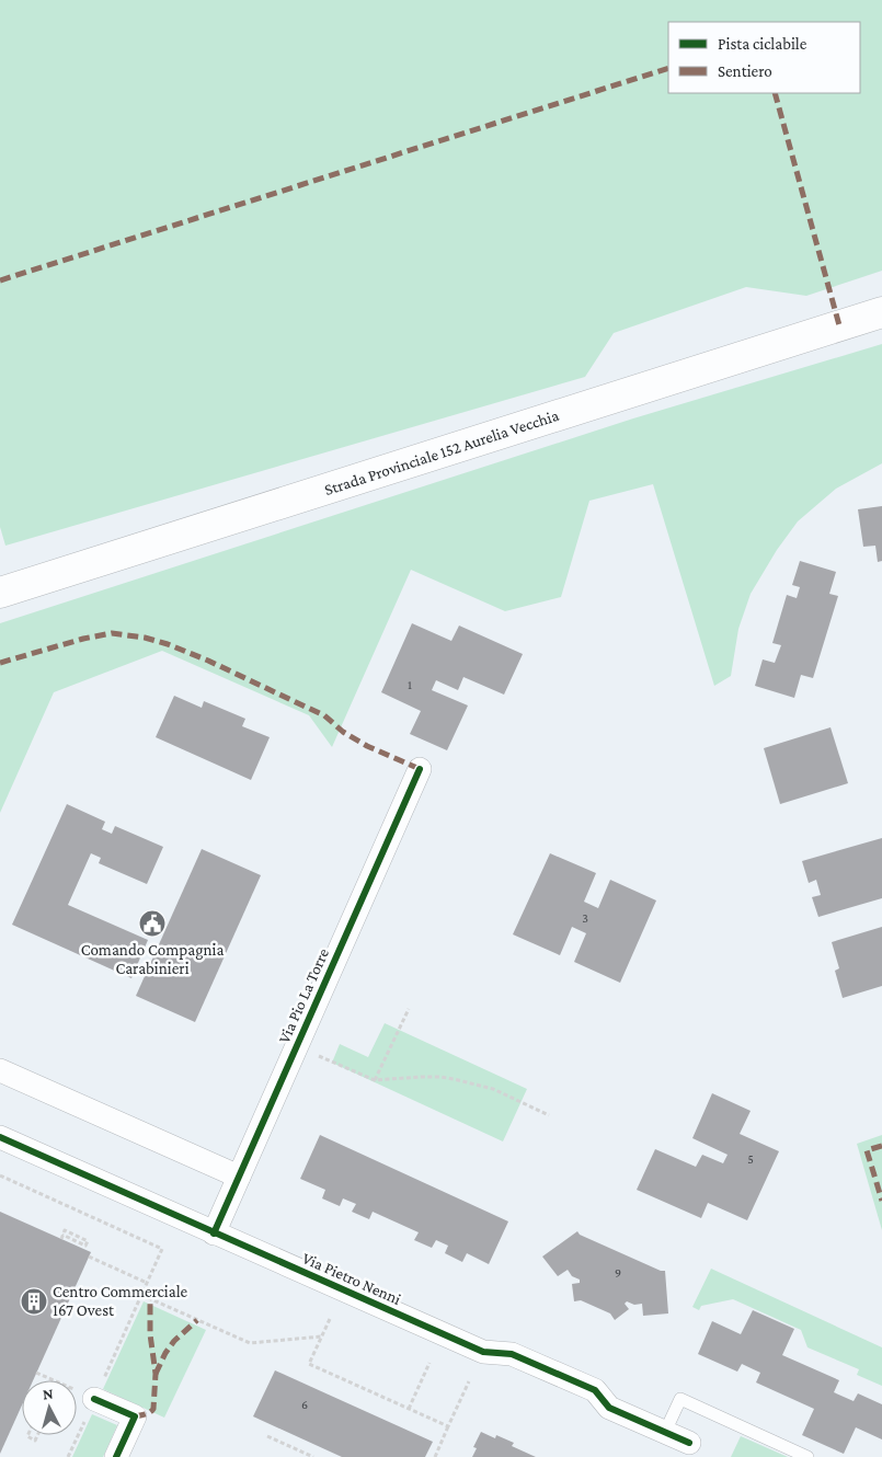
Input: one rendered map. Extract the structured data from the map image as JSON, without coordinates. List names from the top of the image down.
{
  "streets": {
    "main road": ["Strada Provinciale 152 Aurelia Vecchia"],
    "street": ["Via Pio La Torre", "Via Pietro Nenni"]
  },
  "crossings": [
    ["Via Pio La Torre", "Via Pietro Nenni"]
  ],
  "places": {
    "public building": ["Comando Compagnia Carabinieri"],
    "building": ["Centro Commerciale 167 Ovest"]
  },
  "house_numbers": [
    "1",
    "3",
    "5",
    "9",
    "6"
  ],
  "legend": ["Pista ciclabile", "Sentiero"],
  "north": "top"
}
